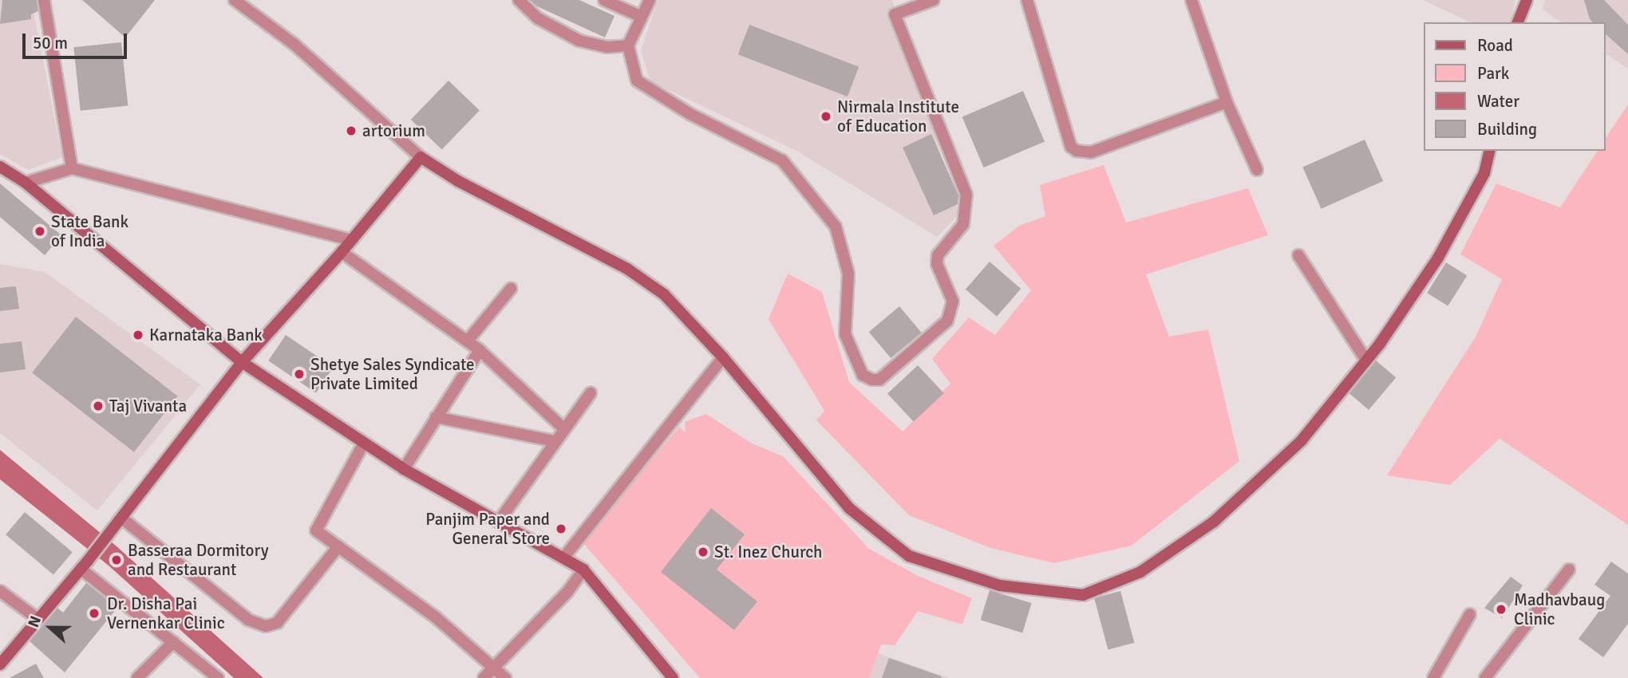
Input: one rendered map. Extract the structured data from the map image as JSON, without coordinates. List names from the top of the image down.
{
  "places": [
    "Nirmala Institute of Education",
    "artorium",
    "State Bank of India",
    "Karnataka Bank",
    "Shetye Sales Syndicate Private Limited",
    "Taj Vivanta",
    "Panjim Paper and General Store",
    "St. Inez Church",
    "Basseraa Dormitory and Restaurant",
    "Madhavbaug Clinic",
    "Dr. Disha Pai Vernenkar Clinic"
  ],
  "legend": [
    "Road",
    "Park",
    "Water",
    "Building"
  ],
  "scale_bar": "50 m",
  "north": "left"
}
